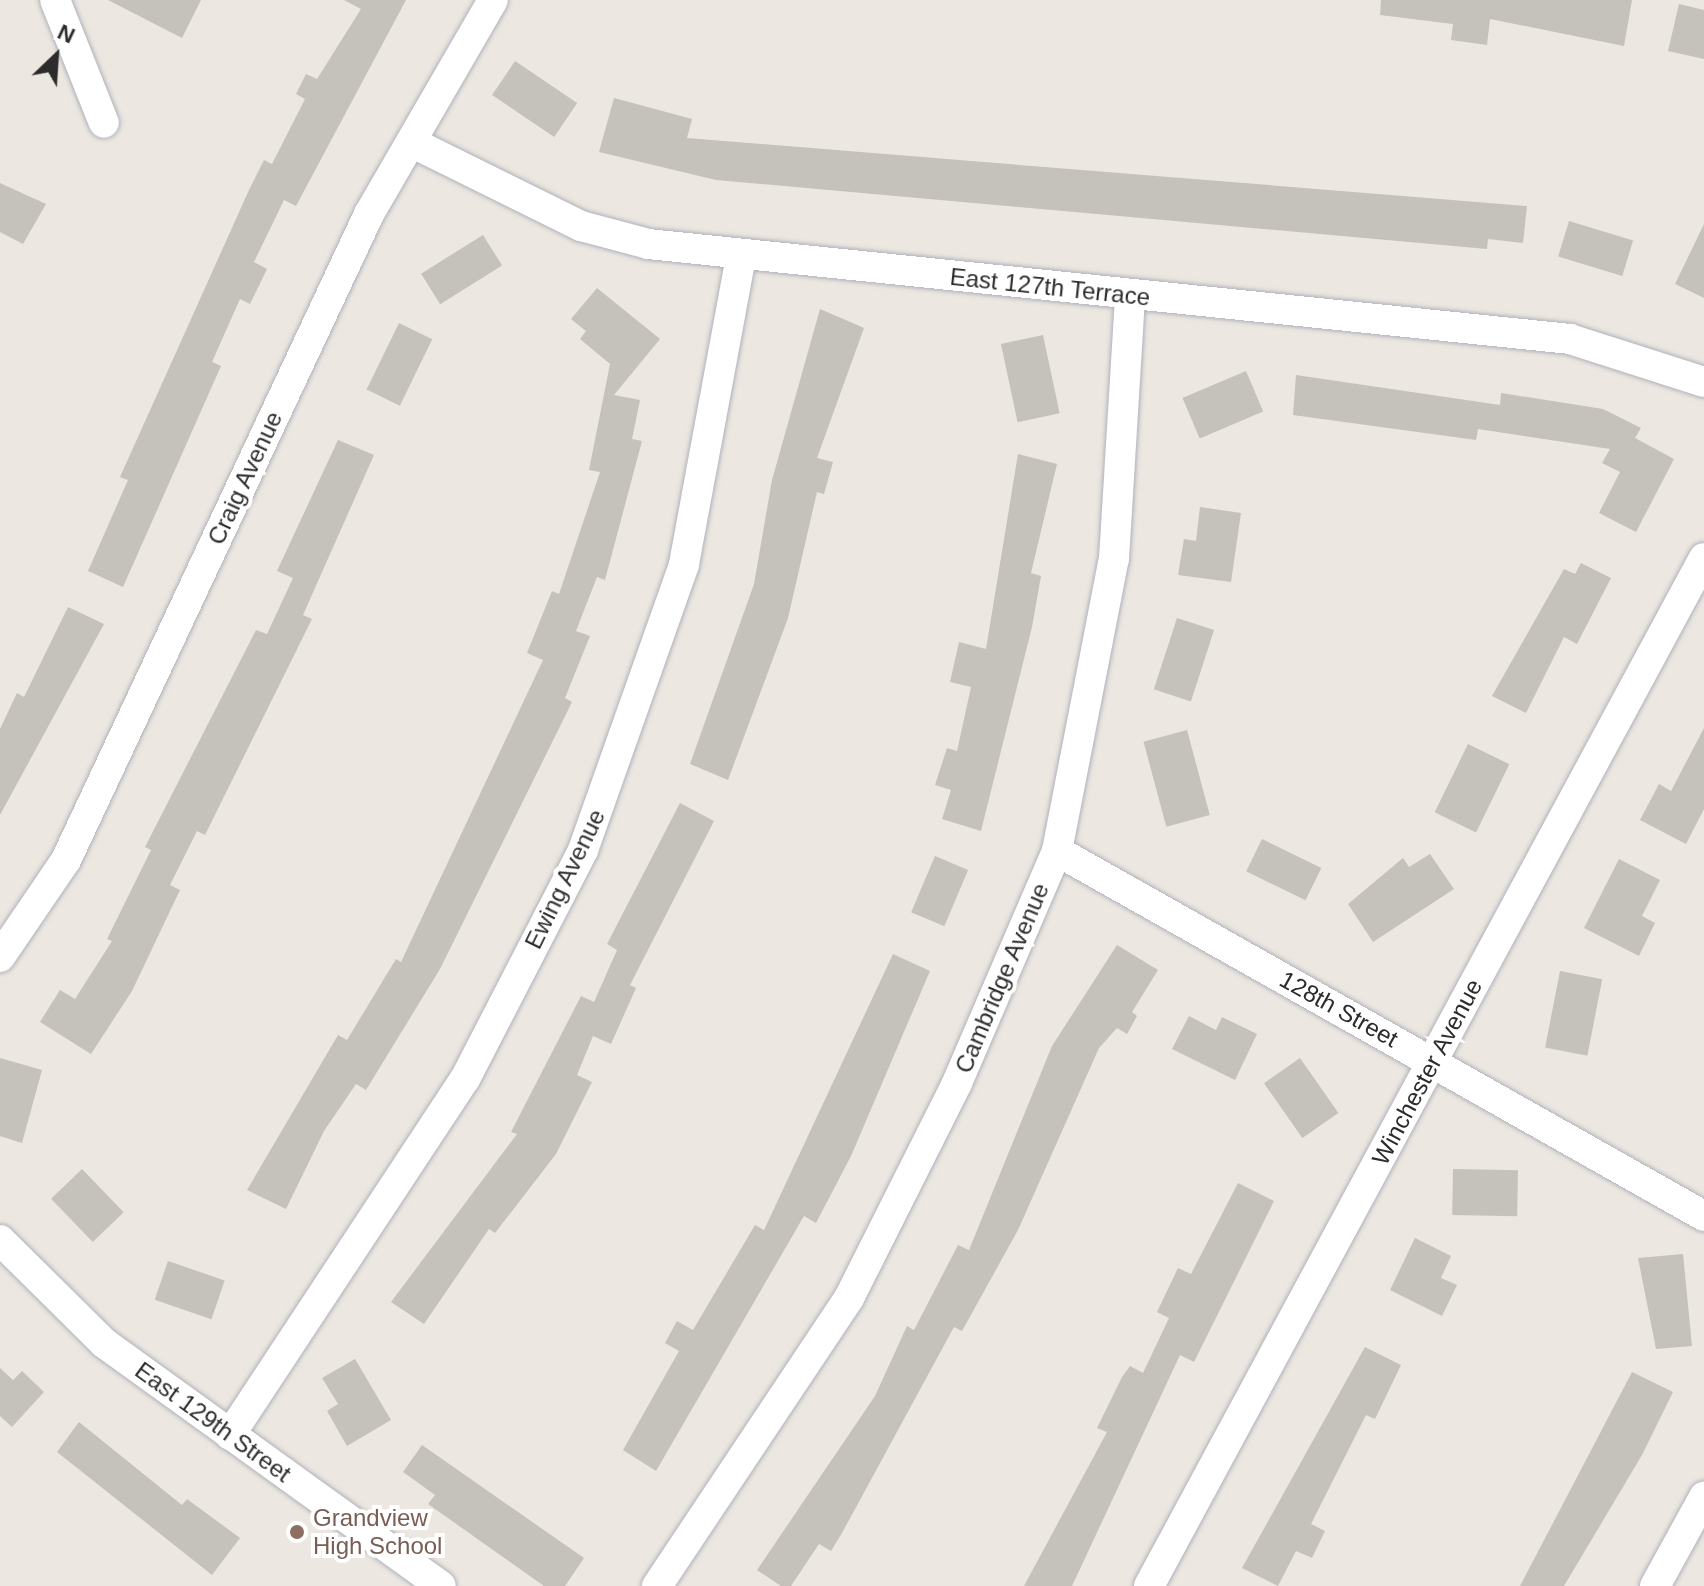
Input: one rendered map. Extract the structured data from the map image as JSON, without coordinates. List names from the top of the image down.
{
  "streets": {
    "street": [
      "East 127th Terrace",
      "Craig Avenue",
      "Ewing Avenue",
      "Cambridge Avenue",
      "128th Street",
      "Winchester Avenue",
      "East 129th Street"
    ]
  },
  "crossings": [
    ["East 127th Terrace", "Craig Avenue"],
    ["East 127th Terrace", "Ewing Avenue"],
    ["East 127th Terrace", "Cambridge Avenue"],
    ["Ewing Avenue", "East 129th Street"],
    ["Cambridge Avenue", "128th Street"],
    ["128th Street", "Winchester Avenue"]
  ],
  "places": ["Grandview High School"],
  "north": "top right"
}
